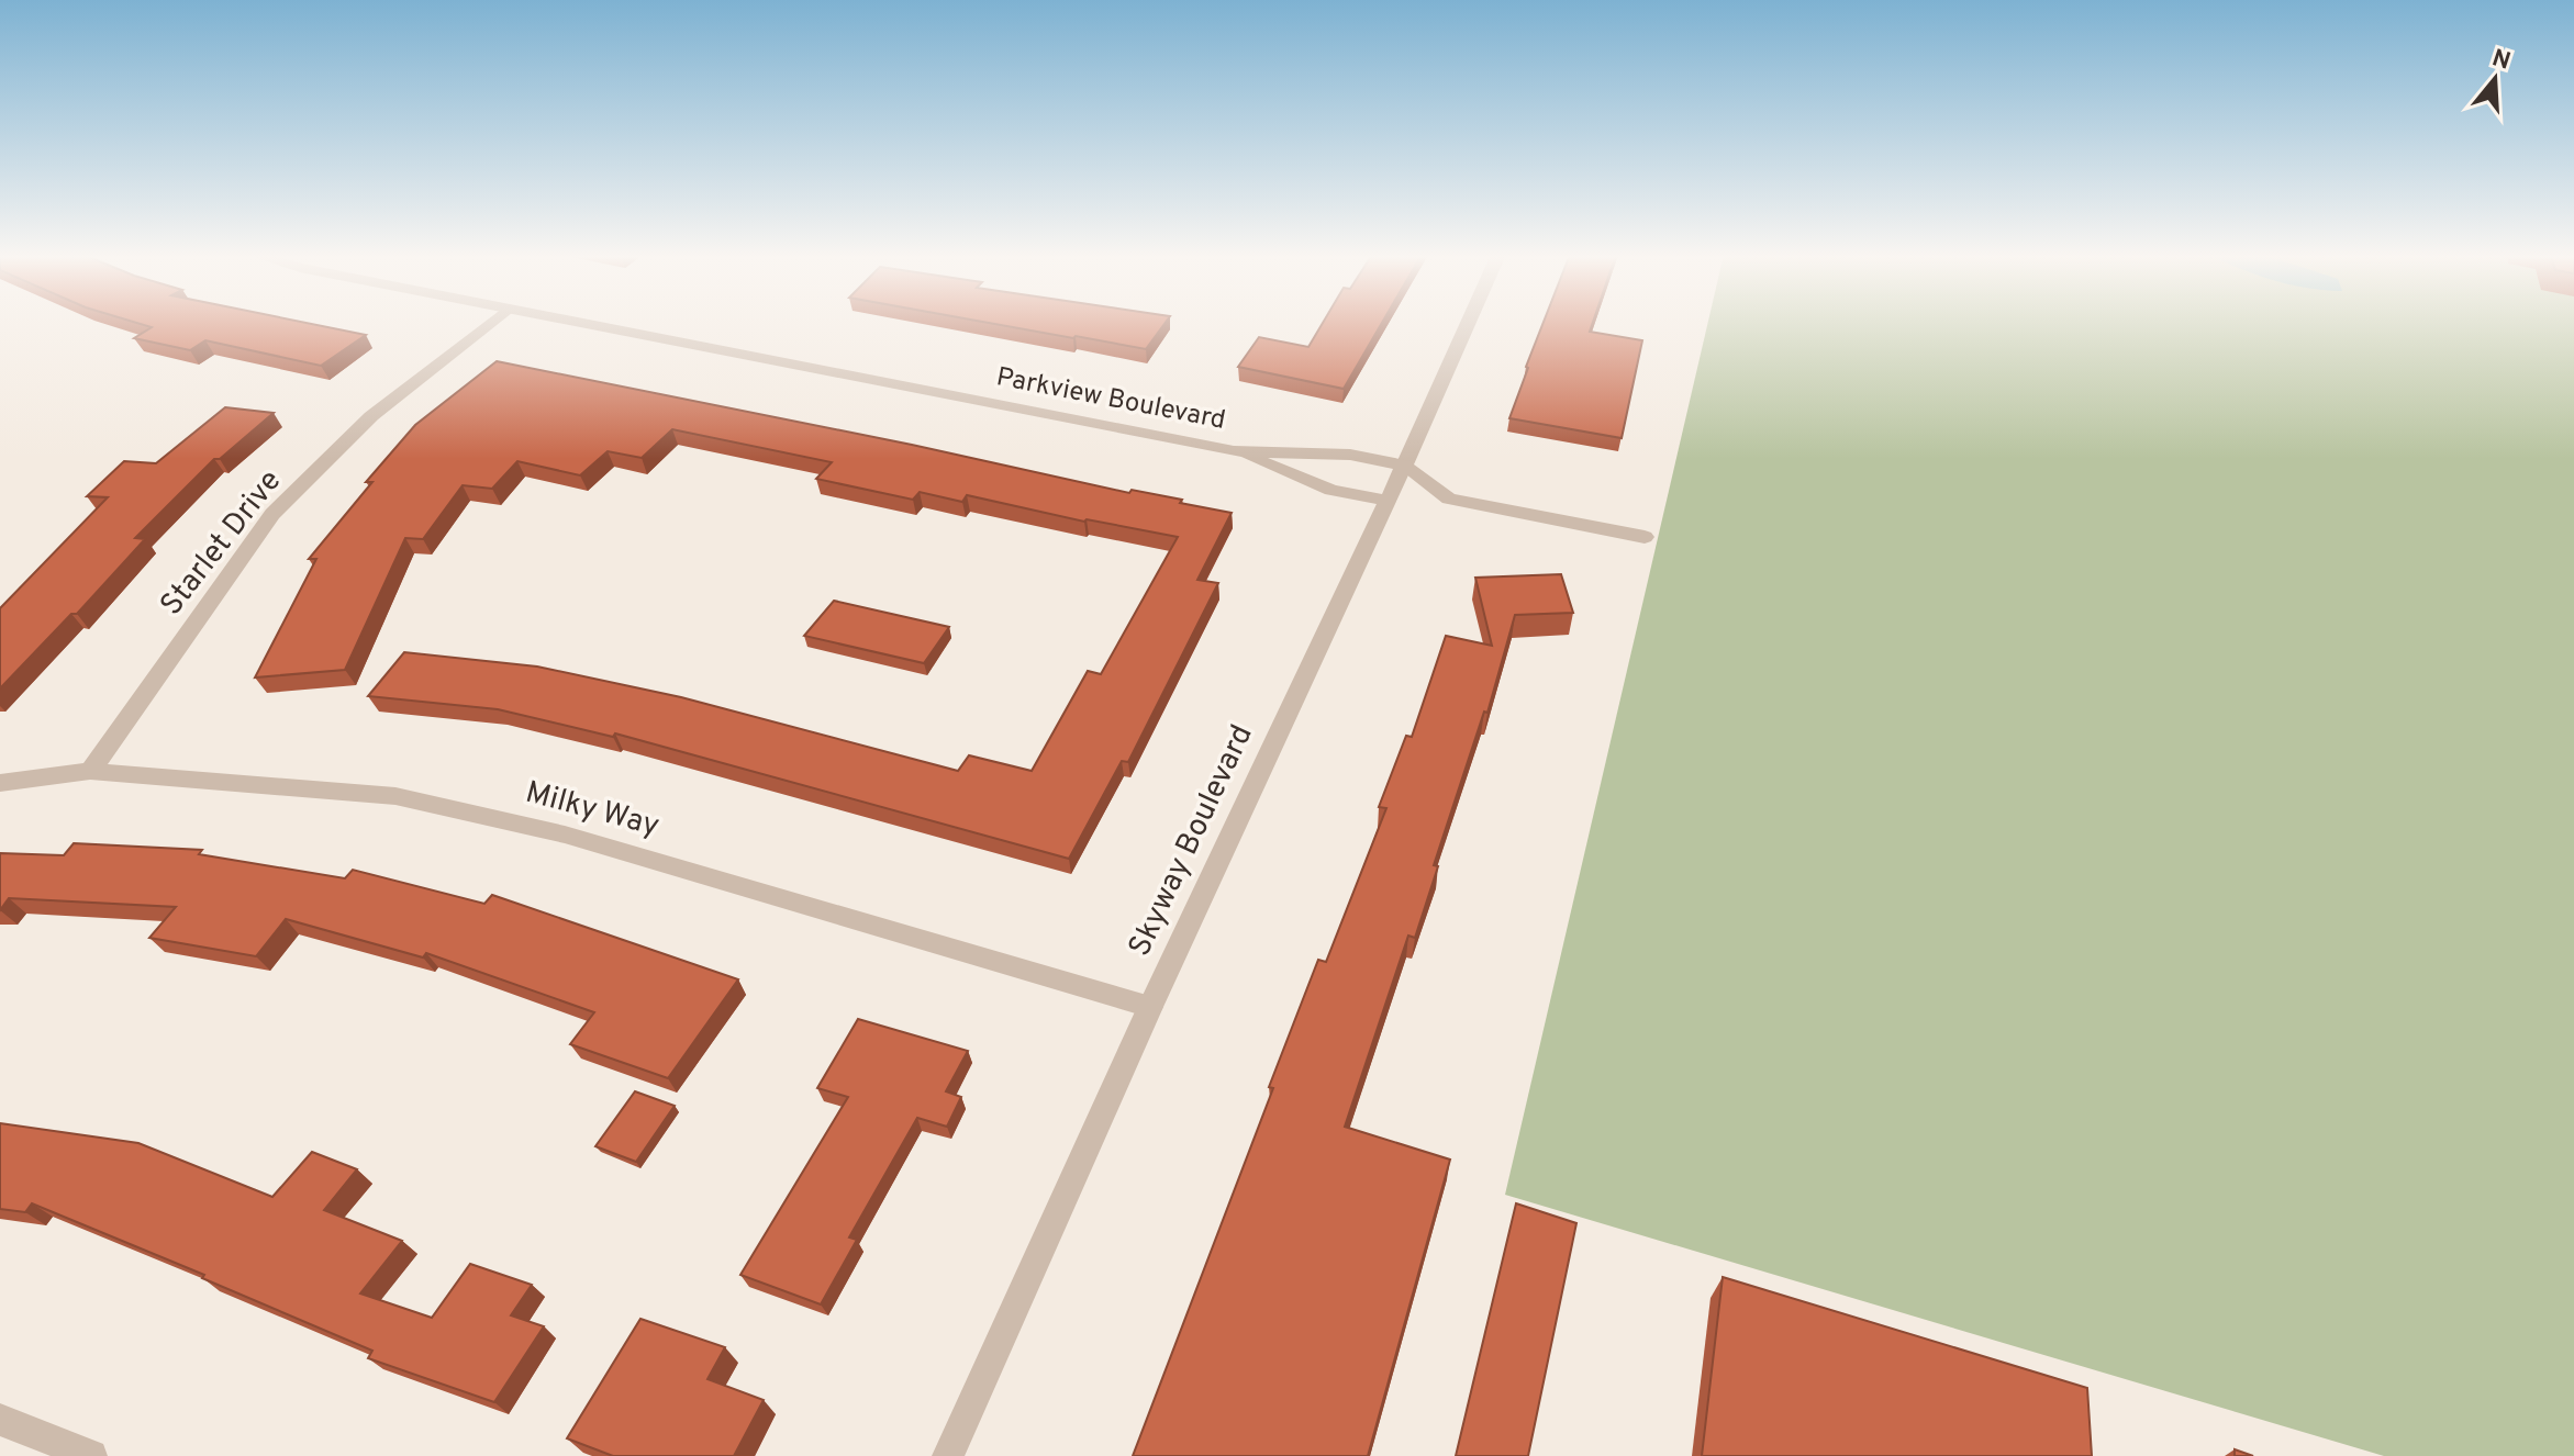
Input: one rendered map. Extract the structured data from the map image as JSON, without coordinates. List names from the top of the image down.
{
  "streets": {
    "street": [
      "Parkview Boulevard",
      "Starlet Drive",
      "Milky Way",
      "Skyway Boulevard"
    ]
  },
  "crossings": [
    ["Parkview Boulevard", "Skyway Boulevard"],
    ["Starlet Drive", "Milky Way"],
    ["Milky Way", "Skyway Boulevard"]
  ],
  "north": "top"
}
